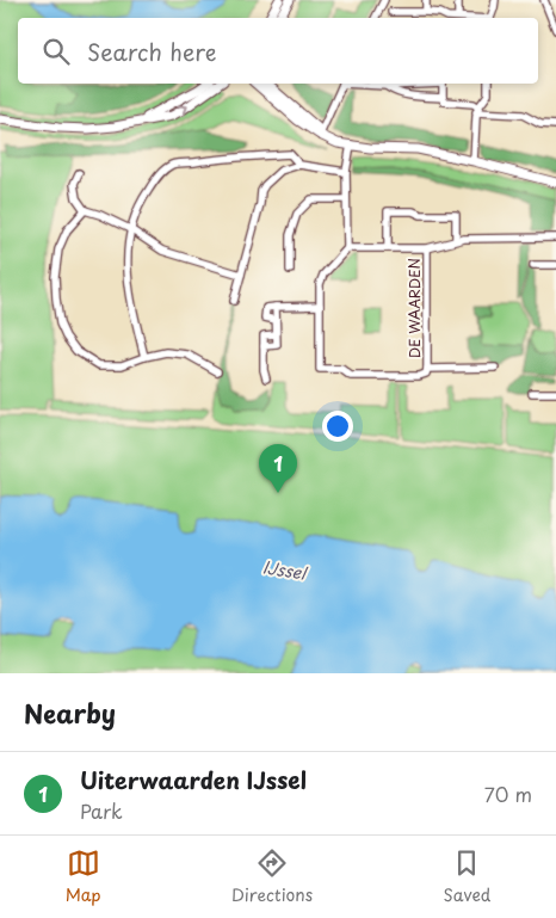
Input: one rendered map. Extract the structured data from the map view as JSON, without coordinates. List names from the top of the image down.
{
  "streets": {
    "street": ["DE WAARDEN"]
  },
  "water": ["IJssel"],
  "page": {
    "search": "Search here",
    "pins": "1",
    "heading": "Nearby",
    "list": [
      {
        "mark": "1",
        "name": "Uiterwaarden IJssel",
        "note": "Park",
        "value": "70 m"
      }
    ],
    "nav": ["Map", "Directions", "Saved"]
  }
}
